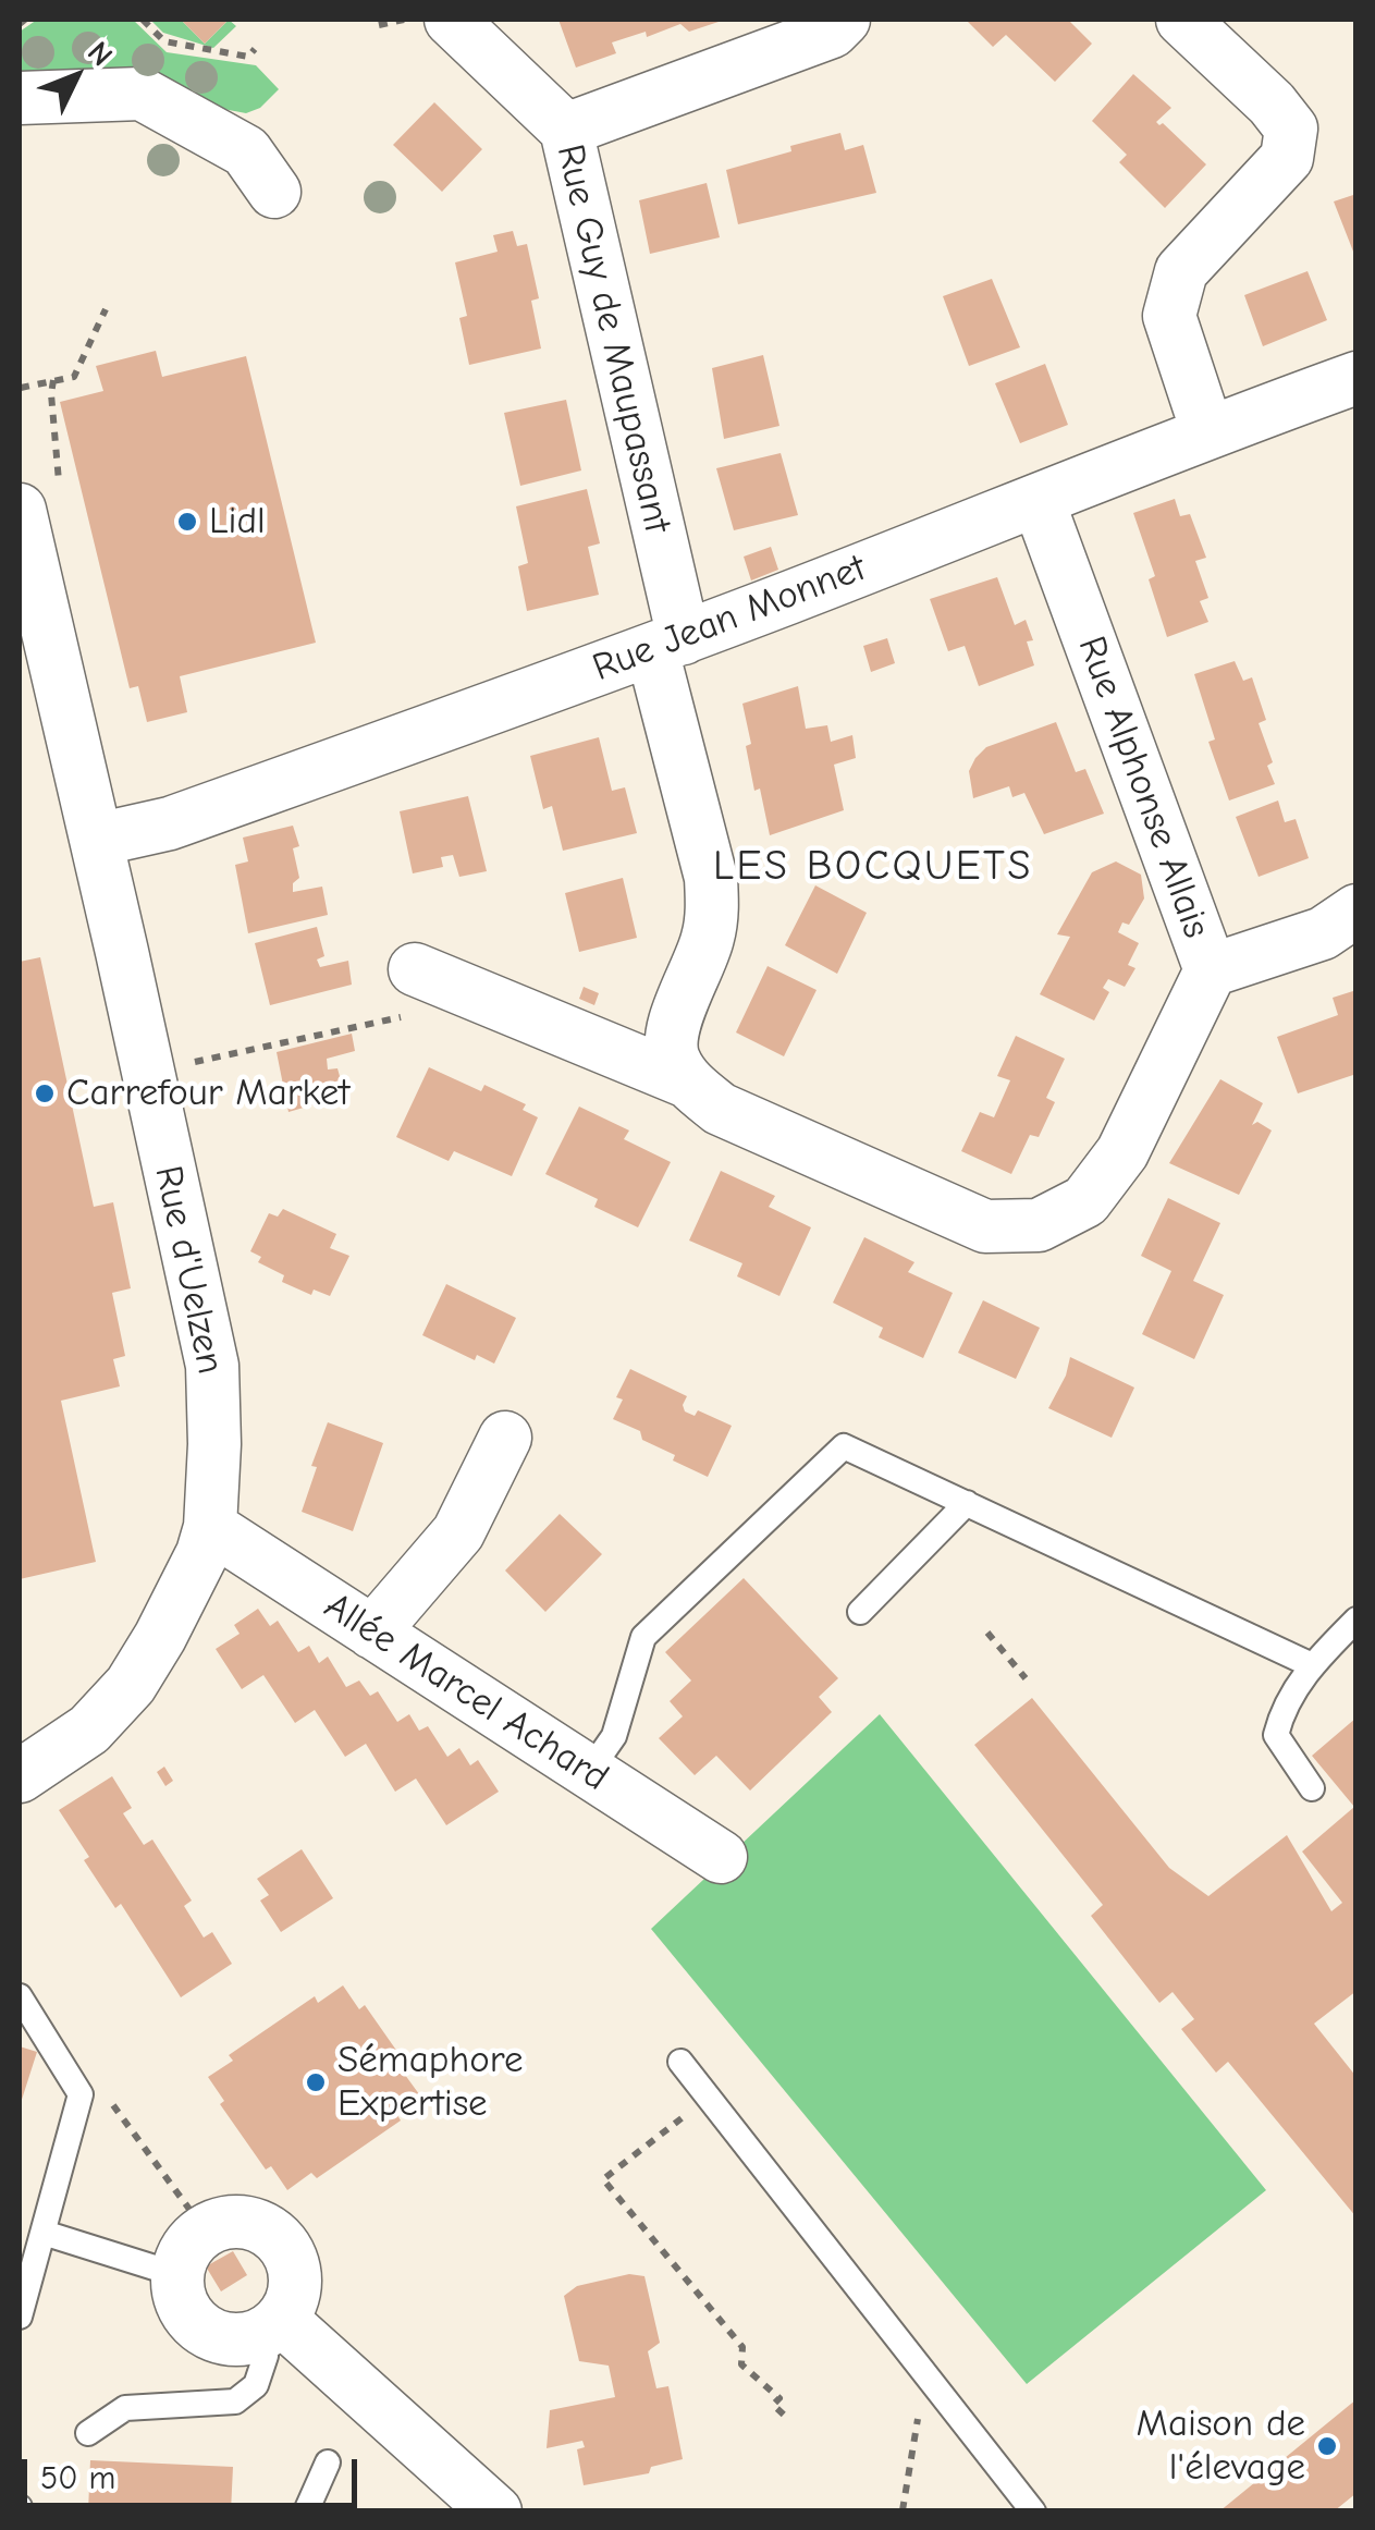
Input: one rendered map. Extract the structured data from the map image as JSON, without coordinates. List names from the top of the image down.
{
  "streets": {
    "street": [
      "Rue Guy de Maupassant",
      "Rue Jean Monnet",
      "Rue Alphonse Allais",
      "Rue d'Uelzen",
      "Allée Marcel Achard"
    ]
  },
  "crossings": [
    ["Rue Guy de Maupassant", "Rue Jean Monnet"],
    ["Rue Jean Monnet", "Rue Alphonse Allais"],
    ["Rue Jean Monnet", "Rue d'Uelzen"],
    ["Rue d'Uelzen", "Allée Marcel Achard"]
  ],
  "districts": ["LES BOCQUETS"],
  "places": [
    "Lidl",
    "Carrefour Market",
    "Sémaphore Expertise",
    "Maison de l'élevage"
  ],
  "scale_bar": "50 m",
  "north": "top right"
}
